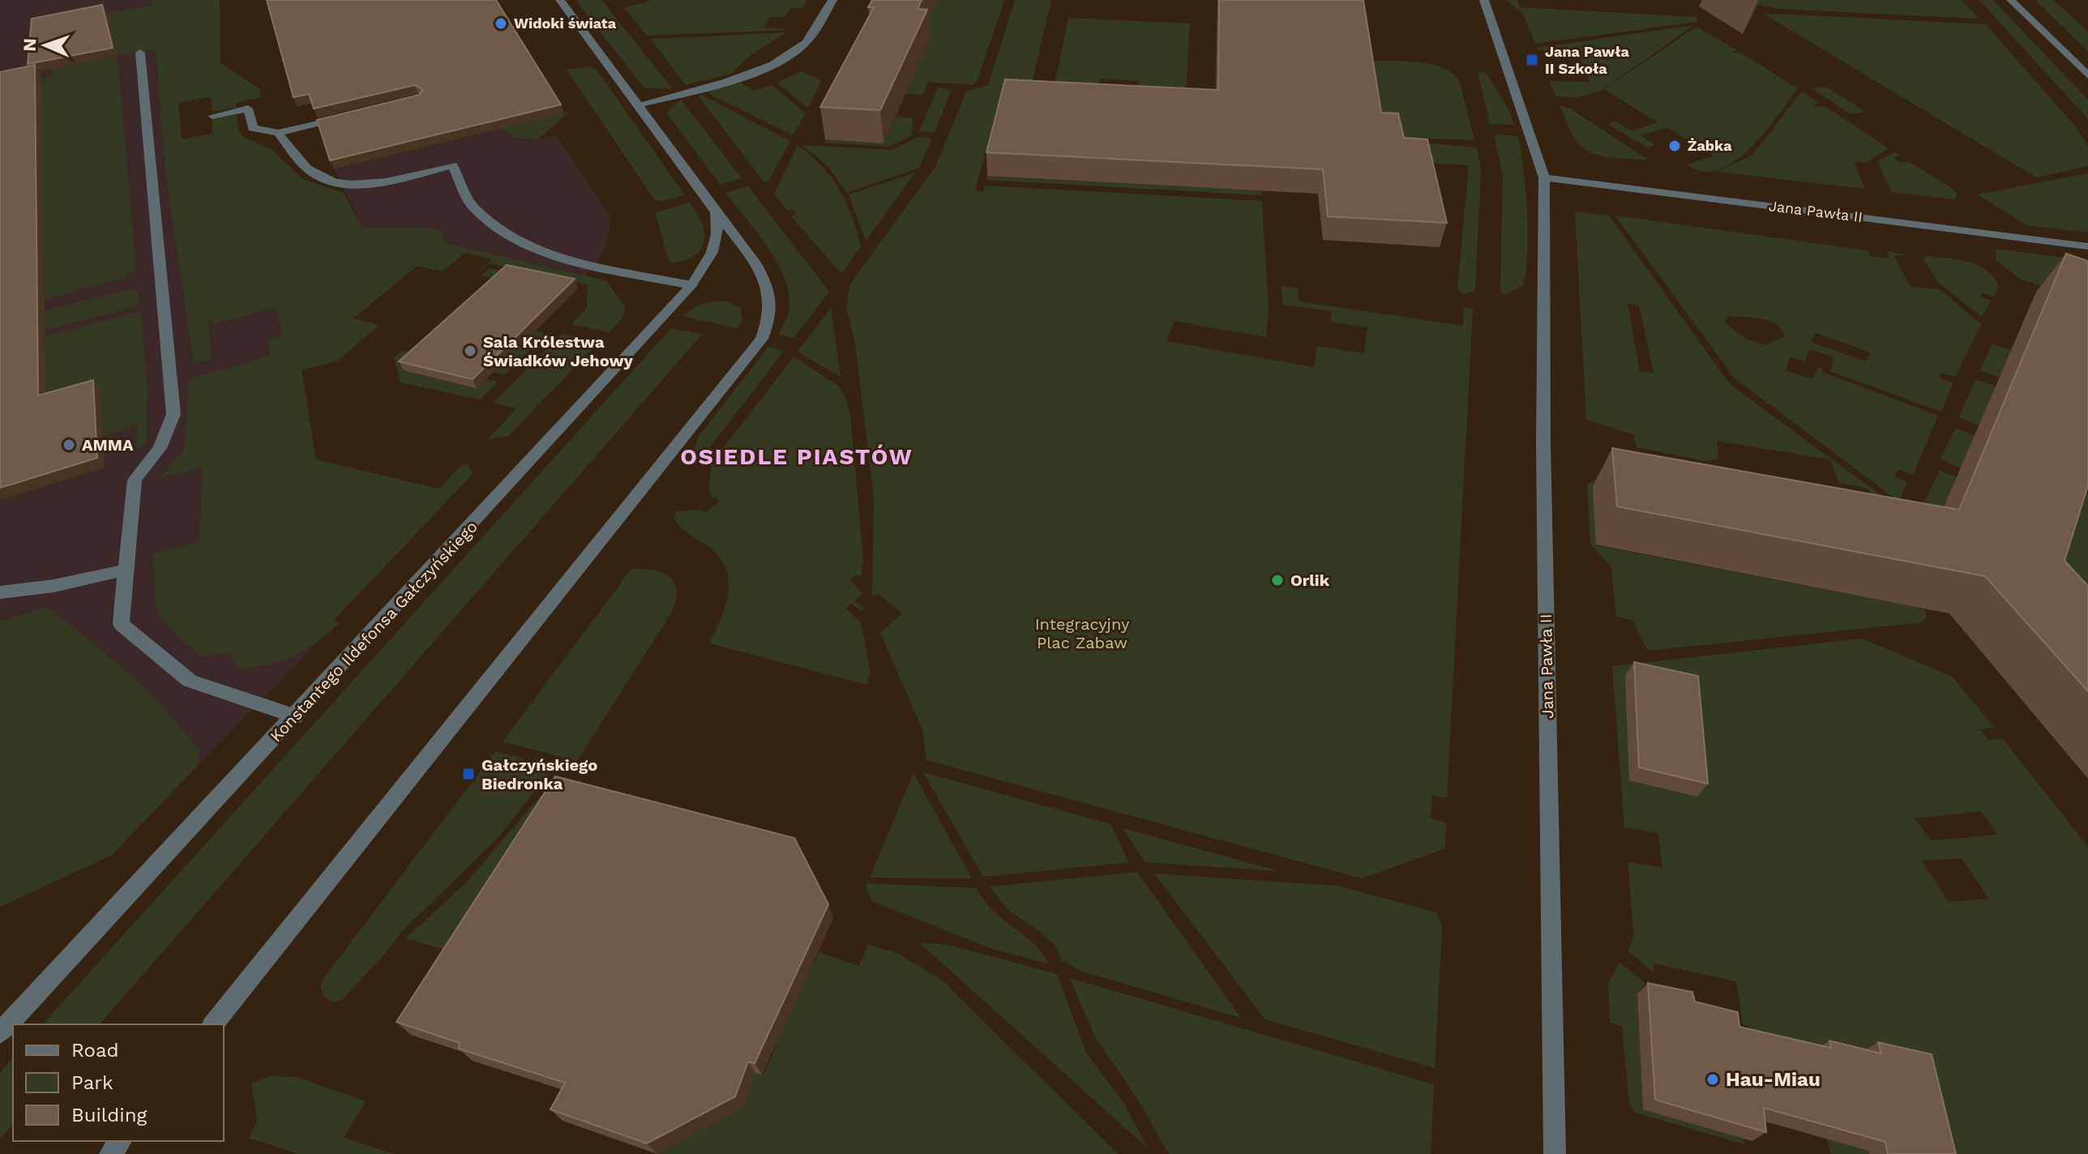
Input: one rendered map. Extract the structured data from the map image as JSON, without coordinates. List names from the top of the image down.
{
  "streets": {
    "street": ["Jana Pawła II", "Konstantego Ildefonsa Gałczyńskiego"]
  },
  "districts": ["OSIEDLE PIASTÓW"],
  "parks": ["Integracyjny Plac Zabaw"],
  "places": {
    "other": [
      "Widoki świata",
      "Żabka",
      "Sala Królestwa Świadków Jehowy",
      "AMMA",
      "Orlik",
      "Hau-Miau"
    ],
    "transit": ["Jana Pawła II Szkoła", "Gałczyńskiego Biedronka"]
  },
  "legend": ["Road", "Park", "Building"],
  "north": "left"
}
